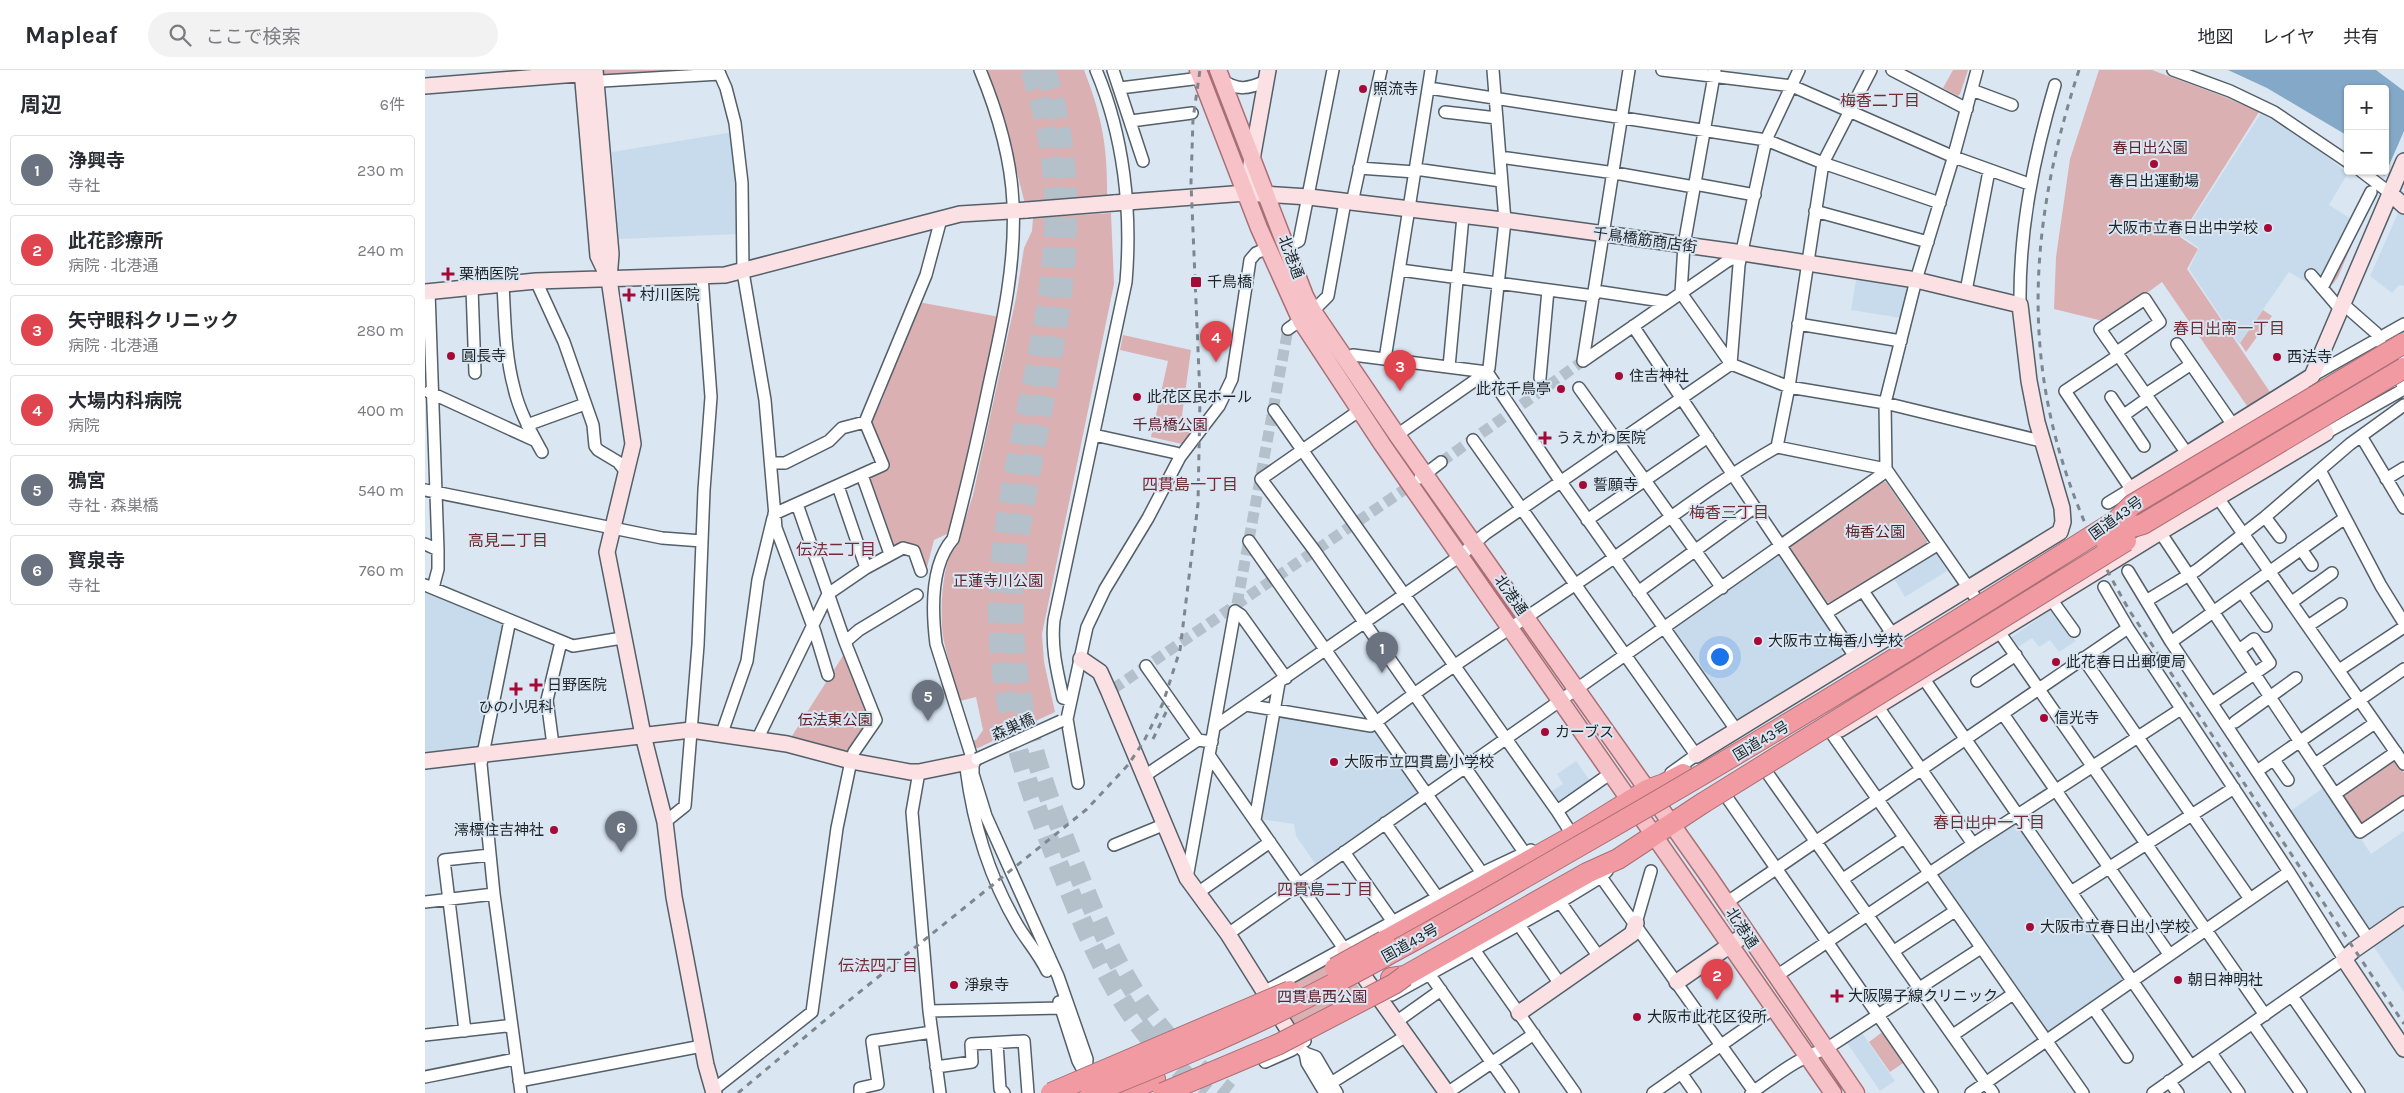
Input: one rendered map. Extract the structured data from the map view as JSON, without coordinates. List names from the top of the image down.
{
  "streets": {
    "highway": ["国道43号"],
    "main road": ["北港通"],
    "street": ["千鳥橋筋商店街", "森巣橋"]
  },
  "crossings": [
    ["千鳥橋筋商店街", "北港通"]
  ],
  "districts": [
    "梅香二丁目",
    "春日出南一丁目",
    "四貫島一丁目",
    "梅香三丁目",
    "高見二丁目",
    "伝法二丁目",
    "春日出中一丁目",
    "四貫島二丁目",
    "伝法四丁目"
  ],
  "parks": [
    "春日出公園",
    "千鳥橋公園",
    "梅香公園",
    "正蓮寺川公園",
    "伝法東公園",
    "四貫島西公園"
  ],
  "places": {
    "other": [
      "照流寺",
      "春日出運動場",
      "大阪市立春日出中学校",
      "圓長寺",
      "西法寺",
      "住吉神社",
      "此花千鳥亭",
      "此花区民ホール",
      "誓願寺",
      "大阪市立梅香小学校",
      "此花春日出郵便局",
      "信光寺",
      "カーブス",
      "大阪市立四貫島小学校",
      "澪標住吉神社",
      "大阪市立春日出小学校",
      "朝日神明社",
      "淨泉寺",
      "大阪市此花区役所"
    ],
    "health": [
      "栗栖医院",
      "村川医院",
      "うえかわ医院",
      "日野医院",
      "ひの小児科",
      "大阪陽子線クリニック"
    ],
    "transit": ["千鳥橋"]
  },
  "page": {
    "header": "Mapleaf",
    "search": "ここで検索",
    "nav": ["地図", "レイヤ", "共有"],
    "heading": ["周辺", "6件"],
    "map_buttons": ["+", "−"],
    "list": [
      {
        "mark": "1",
        "name": "浄興寺",
        "note": "寺社",
        "value": "230 m"
      },
      {
        "mark": "2",
        "name": "此花診療所",
        "note": "病院 · 北港通",
        "value": "240 m"
      },
      {
        "mark": "3",
        "name": "矢守眼科クリニック",
        "note": "病院 · 北港通",
        "value": "280 m"
      },
      {
        "mark": "4",
        "name": "大場内科病院",
        "note": "病院",
        "value": "400 m"
      },
      {
        "mark": "5",
        "name": "鴉宮",
        "note": "寺社 · 森巣橋",
        "value": "540 m"
      },
      {
        "mark": "6",
        "name": "寳泉寺",
        "note": "寺社",
        "value": "760 m"
      }
    ],
    "pins": [
      "4",
      "3",
      "1",
      "5",
      "6",
      "2"
    ]
  }
}
